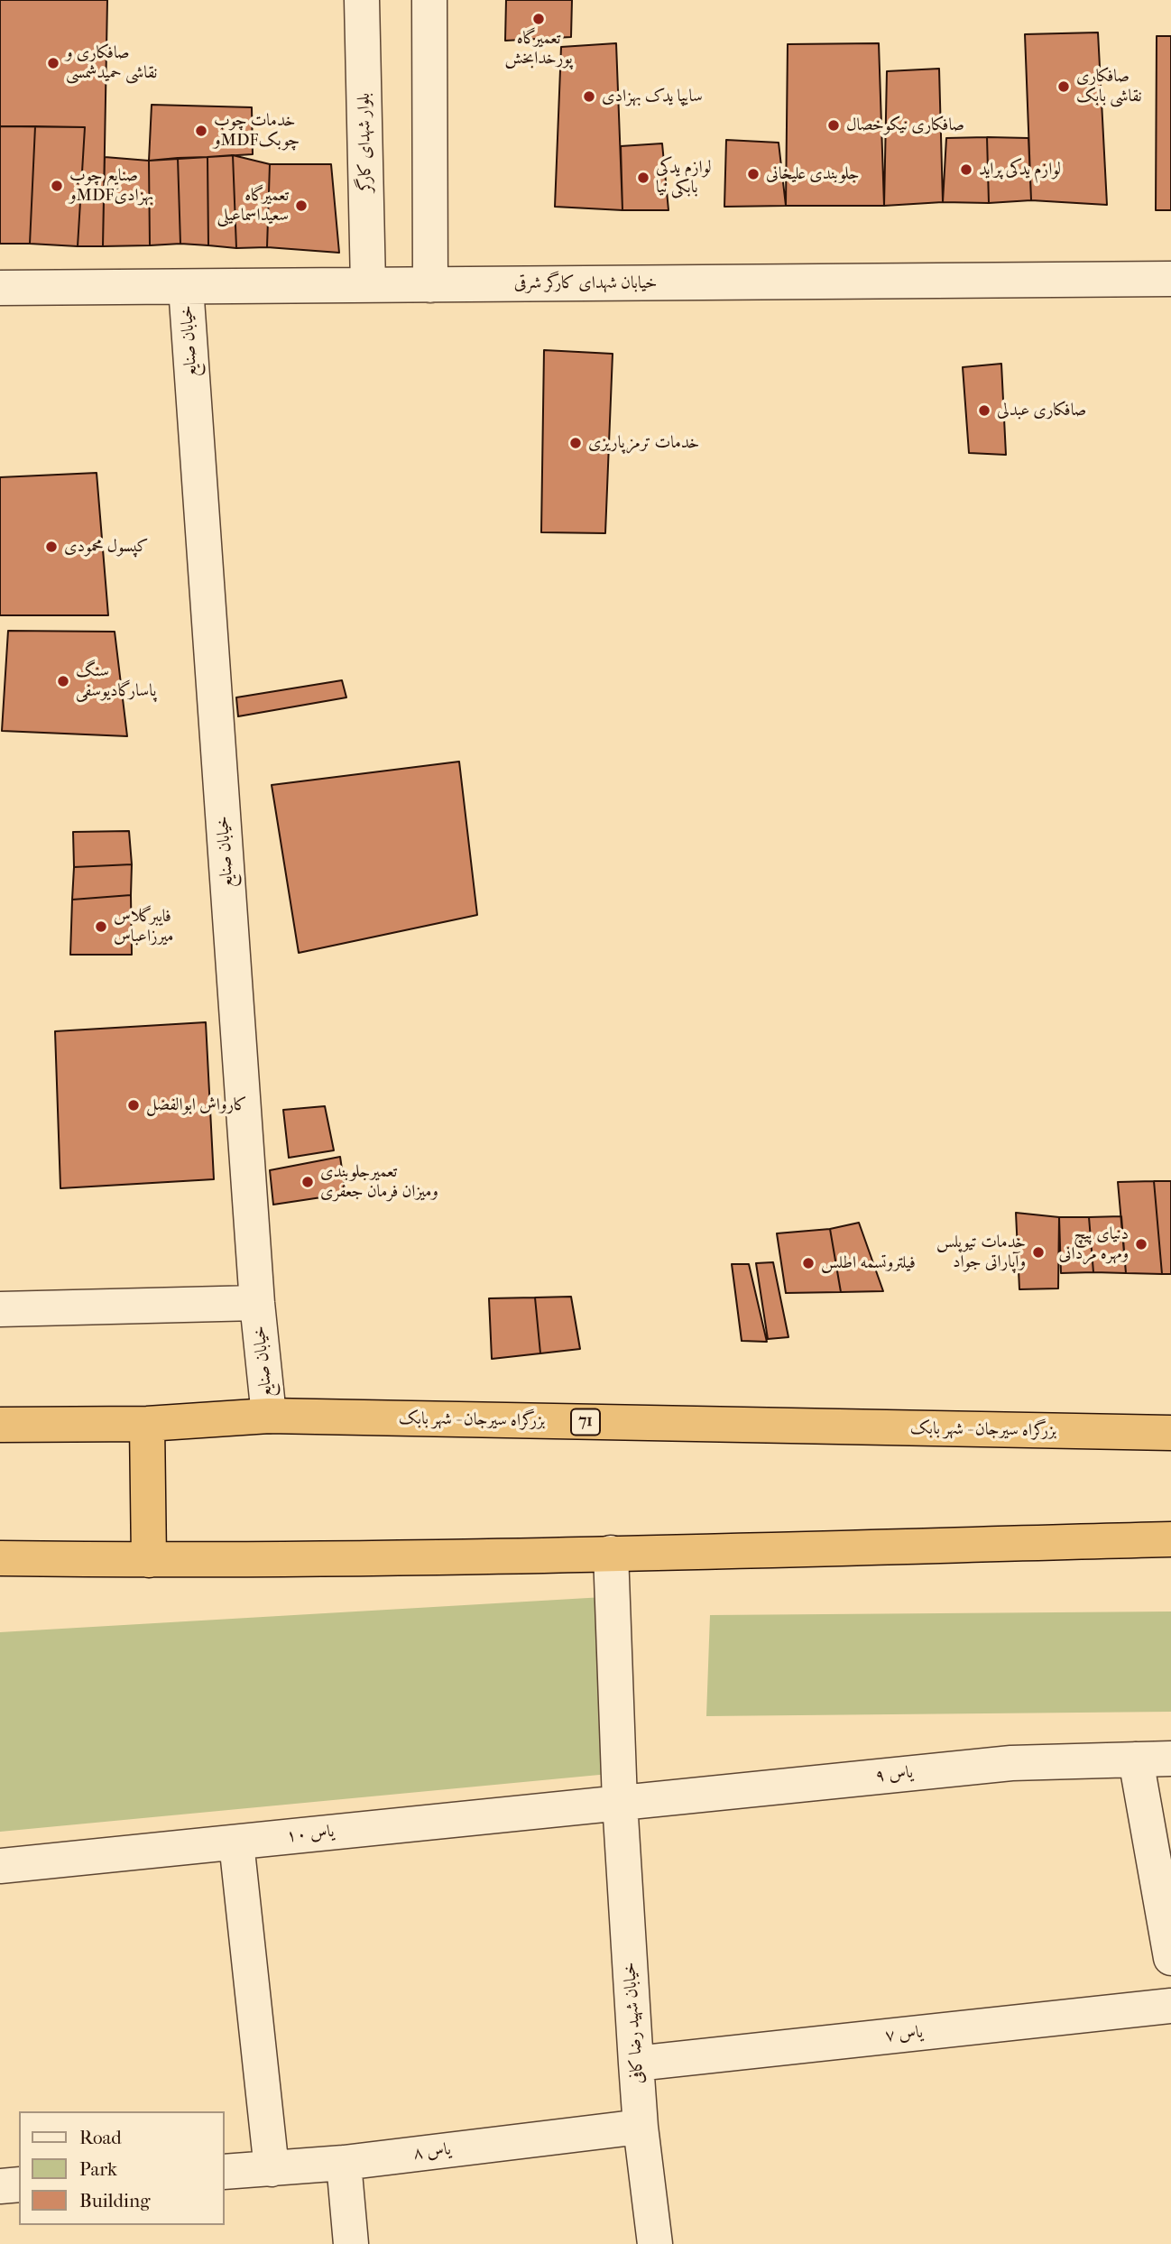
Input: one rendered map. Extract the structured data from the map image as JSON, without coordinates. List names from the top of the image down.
{
  "streets": {
    "highway": ["بزرگراه سیرجان - شهر بابک", "71"],
    "street": [
      "بلوار شهدای کارگر",
      "خیابان شهدای کارگر شرقی",
      "خیابان صنایع",
      "یاس ۹",
      "یاس ۱۰",
      "خیابان شهید رضا کافی",
      "یاس ۷",
      "یاس ۸"
    ]
  },
  "crossings": [
    ["بلوار شهدای کارگر", "خیابان شهدای کارگر شرقی"],
    ["خیابان شهدای کارگر شرقی", "خیابان صنایع"],
    ["خیابان صنایع", "بزرگراه سیرجان - شهر بابک"],
    ["یاس ۹", "یاس ۱۰"],
    ["یاس ۹", "خیابان شهید رضا کافی"],
    ["یاس ۱۰", "خیابان شهید رضا کافی"],
    ["خیابان شهید رضا کافی", "یاس ۷"],
    ["خیابان شهید رضا کافی", "یاس ۸"]
  ],
  "places": [
    "تعمیرگاه پورخدابخش",
    "صافکاری و نقاشی حمیدشمسی",
    "صافکاری نقاشی بابک",
    "سایپا یدک بهزادی",
    "صافکاری نیکوخصال",
    "خدمات چوب وMDFچوبک",
    "لوازم یدکی پراید",
    "جلوبندی علیخانی",
    "لوازم یدکی بابکی نیا",
    "صنایع چوب وMDFبهزادی",
    "تعمیرگاه سعیداسماعیلی",
    "صافکاری عبدلی",
    "خدمات ترمزپاریزی",
    "کپسول محمودی",
    "سنگ پاسارگادیوسفی",
    "فایبرگلاس میرزاعباس",
    "کارواش ابوالفضل",
    "تعمیرجلوبندی ومیزان فرمان جعفری",
    "دنیای پیچ ومهره مردانی",
    "خدمات تیوپلس وآپاراتی جواد",
    "فیلتروتسمه اطلس"
  ],
  "legend": ["Road", "Park", "Building"]
}
